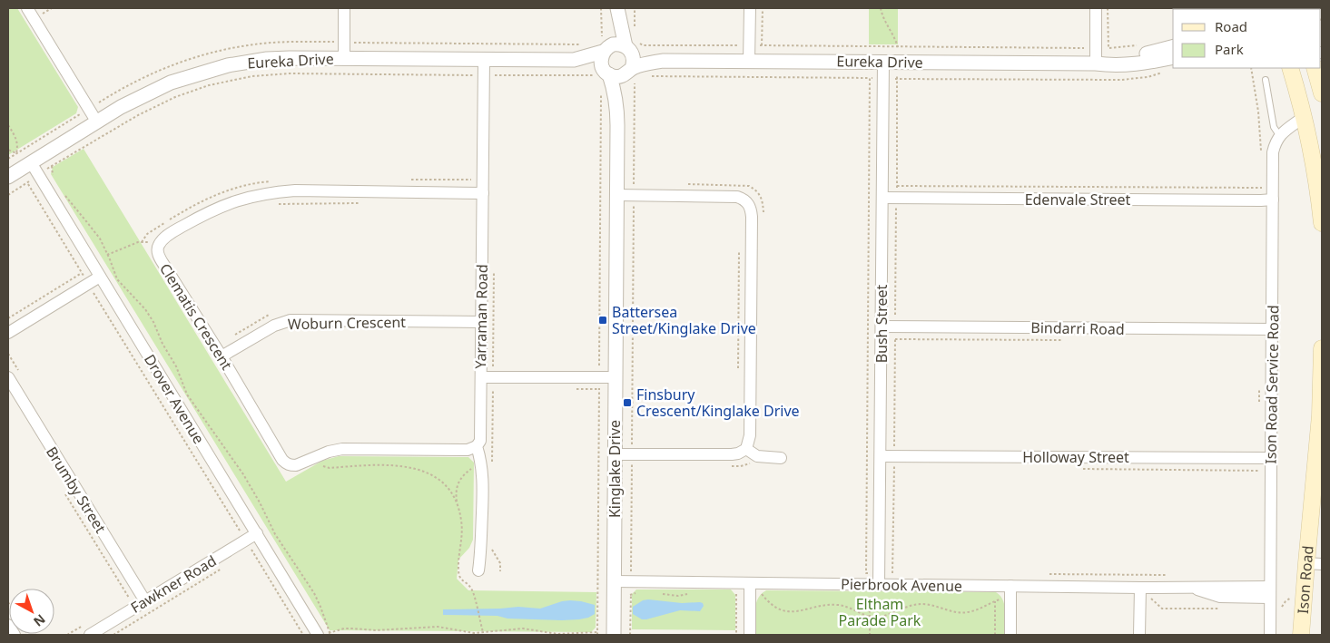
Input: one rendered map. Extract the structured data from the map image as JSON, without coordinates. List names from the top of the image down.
{
  "streets": {
    "main road": ["Ison Road"],
    "street": [
      "Eureka Drive",
      "Edenvale Street",
      "Clematis Crescent",
      "Yarraman Road",
      "Woburn Crescent",
      "Bush Street",
      "Bindarri Road",
      "Ison Road Service Road",
      "Drover Avenue",
      "Holloway Street",
      "Kinglake Drive",
      "Brumby Street",
      "Fawkner Road",
      "Pierbrook Avenue"
    ]
  },
  "crossings": [
    ["Eureka Drive", "Yarraman Road"],
    ["Eureka Drive", "Bush Street"],
    ["Eureka Drive", "Drover Avenue"],
    ["Eureka Drive", "Kinglake Drive"],
    ["Edenvale Street", "Bush Street"],
    ["Edenvale Street", "Ison Road Service Road"],
    ["Clematis Crescent", "Yarraman Road"],
    ["Clematis Crescent", "Woburn Crescent"],
    ["Yarraman Road", "Woburn Crescent"],
    ["Bush Street", "Bindarri Road"],
    ["Bush Street", "Holloway Street"],
    ["Bush Street", "Pierbrook Avenue"],
    ["Bindarri Road", "Ison Road Service Road"],
    ["Ison Road Service Road", "Holloway Street"],
    ["Ison Road Service Road", "Pierbrook Avenue"],
    ["Drover Avenue", "Fawkner Road"],
    ["Kinglake Drive", "Pierbrook Avenue"],
    ["Brumby Street", "Fawkner Road"]
  ],
  "parks": ["Eltham Parade Park"],
  "places": {
    "transit": ["Battersea Street/Kinglake Drive", "Finsbury Crescent/Kinglake Drive"]
  },
  "legend": ["Road", "Park"],
  "north": "bottom right"
}
